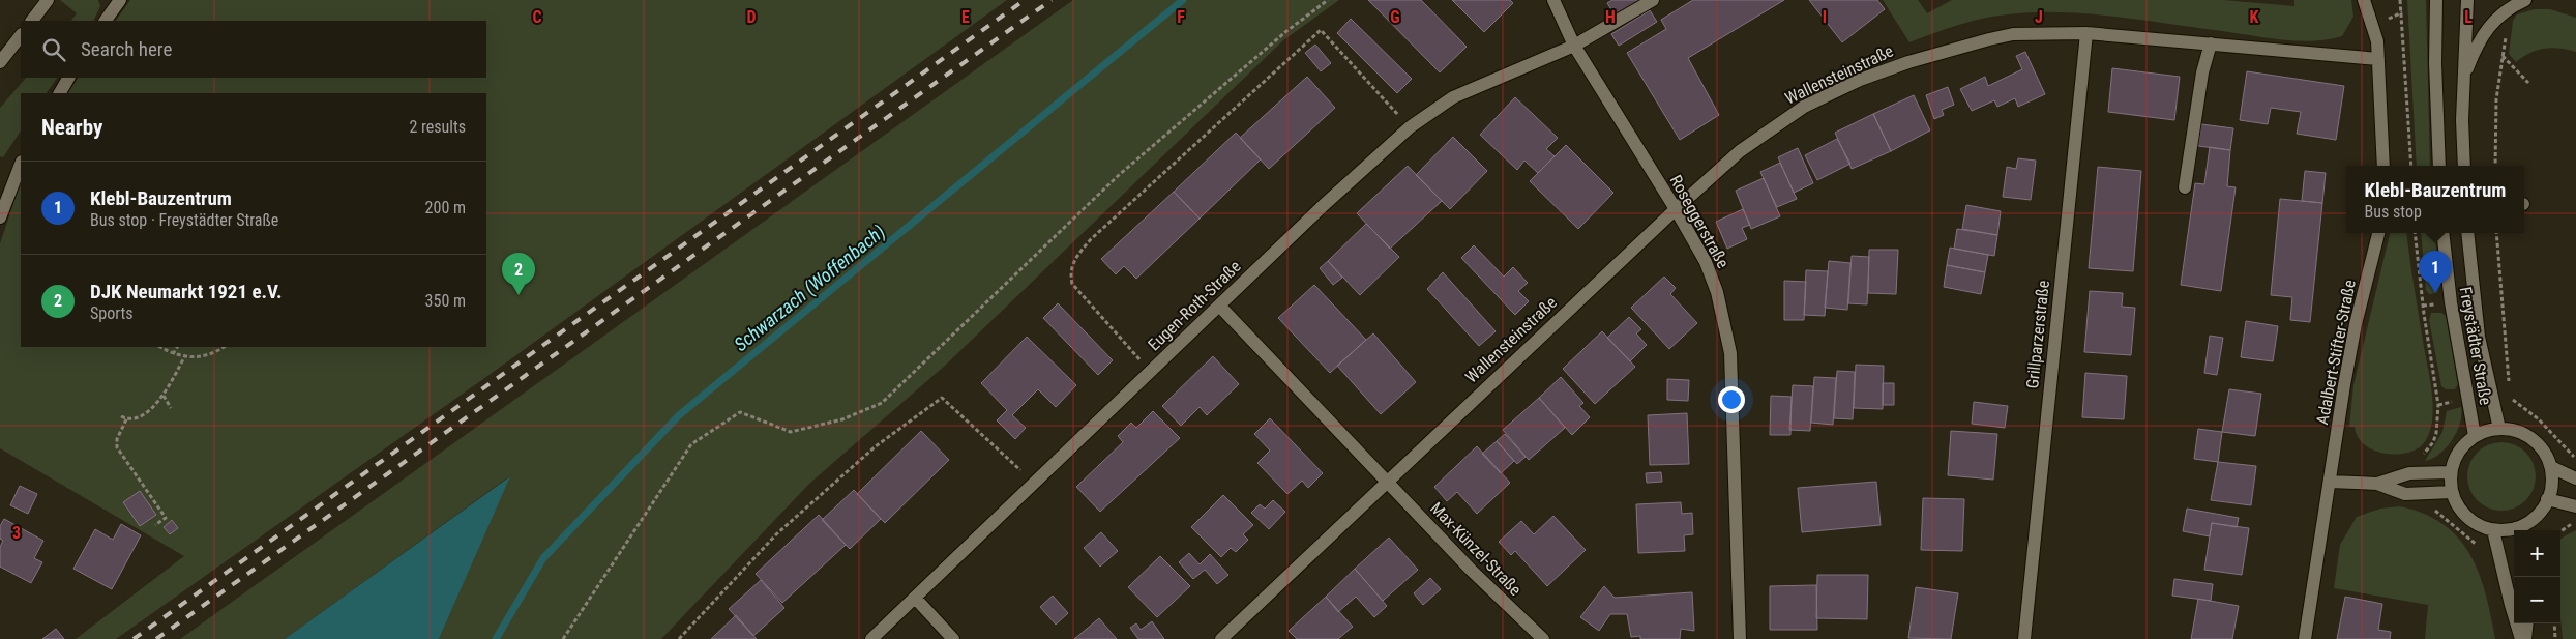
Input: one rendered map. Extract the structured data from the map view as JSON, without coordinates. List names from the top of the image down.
{
  "streets": {
    "street": [
      "Wallensteinstraße",
      "Roseggerstraße",
      "Eugen-Roth-Straße",
      "Grillparzerstraße",
      "Freystädter Straße",
      "Adalbert-Stifter-Straße",
      "Max-Künzel-Straße"
    ]
  },
  "crossings": [
    ["Wallensteinstraße", "Roseggerstraße"],
    ["Wallensteinstraße", "Grillparzerstraße"],
    ["Wallensteinstraße", "Max-Künzel-Straße"],
    ["Roseggerstraße", "Eugen-Roth-Straße"]
  ],
  "water": ["Schwarzach (Woffenbach)"],
  "page": {
    "search": "Search here",
    "heading": ["Nearby", "2 results"],
    "list": [
      {
        "mark": "1",
        "name": "Klebl-Bauzentrum",
        "note": "Bus stop · Freystädter Straße",
        "value": "200 m"
      },
      {
        "mark": "2",
        "name": "DJK Neumarkt 1921 e.V.",
        "note": "Sports",
        "value": "350 m"
      }
    ],
    "popup": ["Klebl-Bauzentrum", "Bus stop"],
    "pins": ["1", "2"],
    "map_buttons": ["+", "−"]
  },
  "grid": {
    "columns": [
      "C",
      "D",
      "E",
      "F",
      "G",
      "H",
      "I",
      "J",
      "K",
      "L"
    ],
    "rows": ["3"]
  }
}
